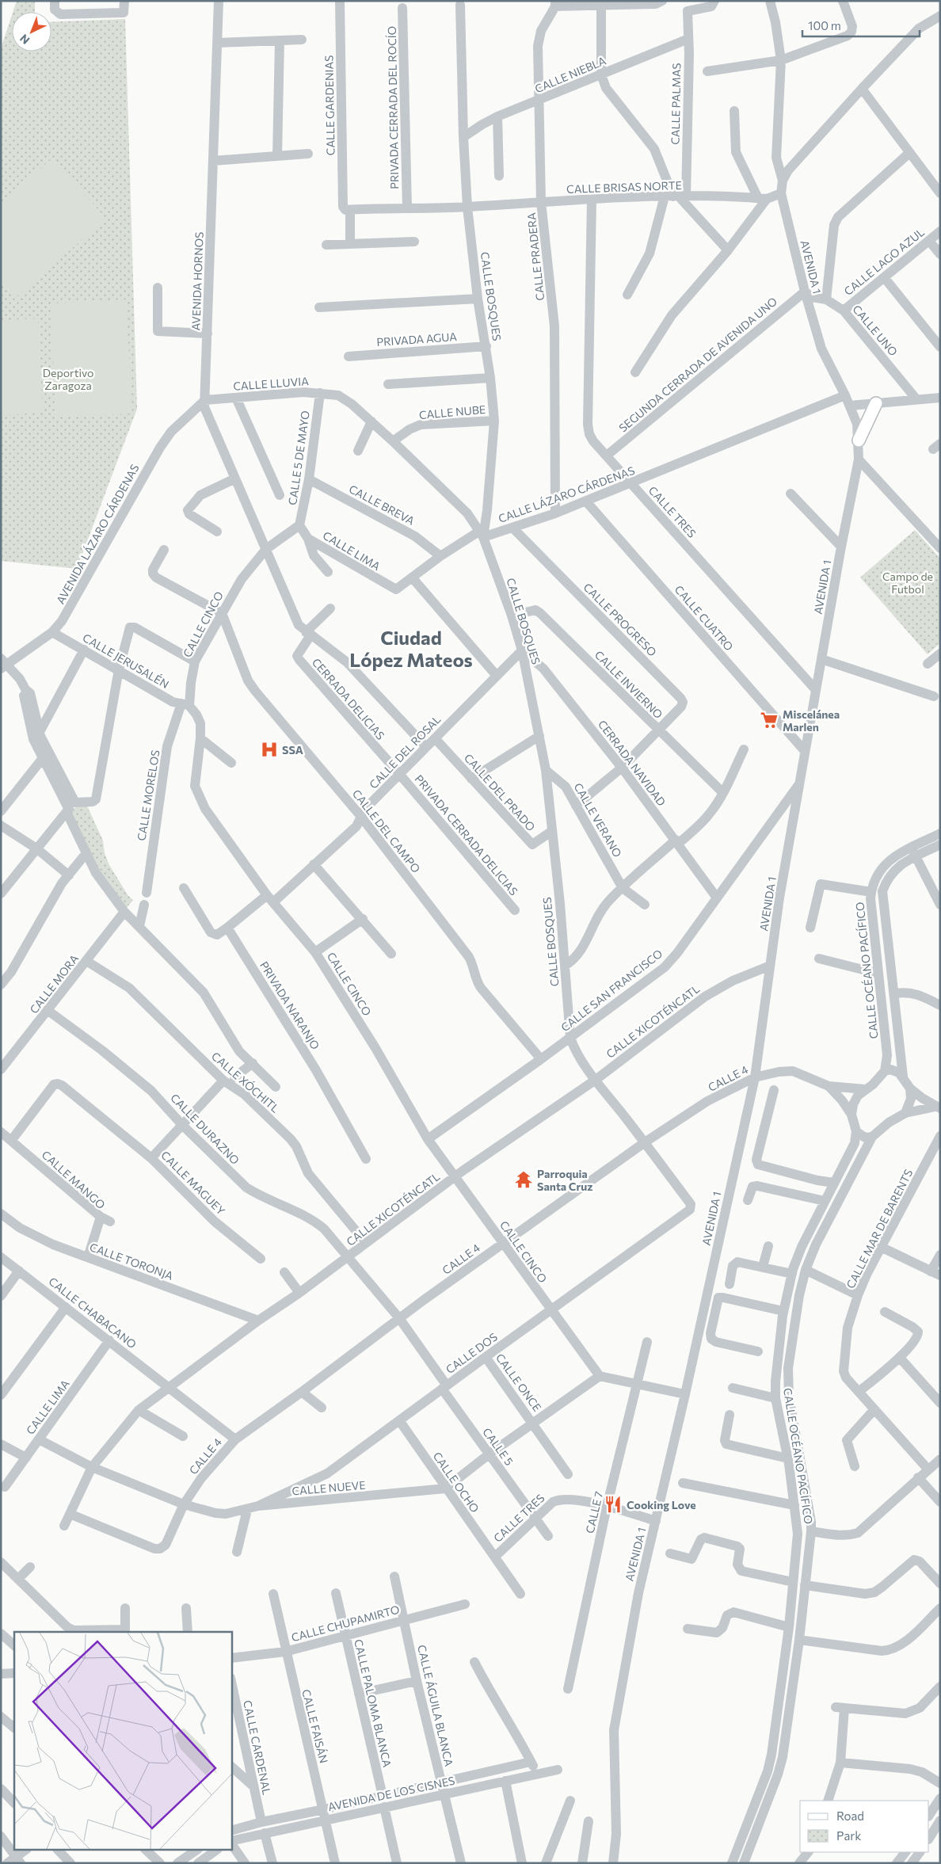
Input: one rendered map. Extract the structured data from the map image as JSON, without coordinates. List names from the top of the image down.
{
  "streets": {
    "street": [
      "CALLE NIEBLA",
      "CALLE PALMAS",
      "CALLE GARDENIAS",
      "PRIVADA CERRADA DEL ROCÍO",
      "CALLE BRISAS NORTE",
      "CALLE PRADERA",
      "CALLE LAGO AZUL",
      "AVENIDA 1",
      "AVENIDA HORNOS",
      "CALLE BOSQUES",
      "CALLE UNO",
      "PRIVADA AGUA",
      "SEGUNDA CERRADA DE AVENIDA UNO",
      "CALLE LLUVIA",
      "CALLE NUBE",
      "CALLE 5 DE MAYO",
      "CALLE LÁZARO CÁRDENAS",
      "CALLE BREVA",
      "CALLE TRES",
      "AVENIDA LÁZARO CÁRDENAS",
      "CALLE LIMA",
      "CALLE CUATRO",
      "CALLE PROGRESO",
      "CALLE CINCO",
      "CALLE JERUSALÉN",
      "CALLE INVIERNO",
      "CERRADA DELICIAS",
      "CALLE DEL ROSAL",
      "CERRADA NAVIDAD",
      "CALLE DEL PRADO",
      "CALLE MORELOS",
      "CALLE VERANO",
      "CALLE DEL CAMPO",
      "PRIVADA CERRADA DELICIAS",
      "CALLE OCÉANO PACÍFICO",
      "CALLE MORA",
      "CALLE SAN FRANCISCO",
      "PRIVADA NARANJO",
      "CALLE XICOTÉNCATL",
      "CALLE 4",
      "CALLE XÓCHITL",
      "CALLE DURAZNO",
      "CALLE MANGO",
      "CALLE MAGUEY",
      "CALLE MAR DE BARENTS",
      "CALLE TORONJA",
      "CALLE CHABACANO",
      "CALLE DOS",
      "CALLE ONCE",
      "CALLE 5",
      "CALLE OCHO",
      "CALLE NUEVE",
      "CALLE 7",
      "CALLE CHUPAMIRTO",
      "CALLE PALOMA BLANCA",
      "CALLE ÁGUILA BLANCA",
      "CALLE FAISÁN",
      "CALLE CARDENAL",
      "AVENIDA DE LOS CISNES"
    ]
  },
  "crossings": [
    ["CALLE NIEBLA", "CALLE PALMAS"],
    ["CALLE NIEBLA", "CALLE PRADERA"],
    ["CALLE NIEBLA", "CALLE BOSQUES"],
    ["CALLE PALMAS", "CALLE BRISAS NORTE"],
    ["CALLE GARDENIAS", "CALLE BRISAS NORTE"],
    ["PRIVADA CERRADA DEL ROCÍO", "CALLE BRISAS NORTE"],
    ["CALLE BRISAS NORTE", "CALLE PRADERA"],
    ["CALLE BRISAS NORTE", "AVENIDA 1"],
    ["CALLE BRISAS NORTE", "CALLE BOSQUES"],
    ["CALLE BRISAS NORTE", "CALLE TRES"],
    ["CALLE PRADERA", "CALLE LÁZARO CÁRDENAS"],
    ["CALLE LAGO AZUL", "CALLE UNO"],
    ["AVENIDA 1", "CALLE UNO"],
    ["AVENIDA 1", "SEGUNDA CERRADA DE AVENIDA UNO"],
    ["AVENIDA 1", "CALLE LÁZARO CÁRDENAS"],
    ["AVENIDA 1", "CALLE TRES"],
    ["AVENIDA 1", "CALLE CUATRO"],
    ["AVENIDA 1", "CALLE SAN FRANCISCO"],
    ["AVENIDA 1", "CALLE XICOTÉNCATL"],
    ["AVENIDA 1", "CALLE 4"],
    ["AVENIDA HORNOS", "CALLE LLUVIA"],
    ["AVENIDA HORNOS", "AVENIDA LÁZARO CÁRDENAS"],
    ["AVENIDA HORNOS", "CALLE CINCO"],
    ["CALLE BOSQUES", "PRIVADA AGUA"],
    ["CALLE BOSQUES", "CALLE NUBE"],
    ["CALLE BOSQUES", "CALLE LÁZARO CÁRDENAS"],
    ["CALLE BOSQUES", "CALLE INVIERNO"],
    ["CALLE BOSQUES", "CALLE DEL ROSAL"],
    ["CALLE BOSQUES", "CERRADA NAVIDAD"],
    ["CALLE BOSQUES", "CALLE DEL PRADO"],
    ["CALLE BOSQUES", "CALLE VERANO"],
    ["CALLE BOSQUES", "CALLE SAN FRANCISCO"],
    ["CALLE BOSQUES", "CALLE XICOTÉNCATL"],
    ["CALLE BOSQUES", "CALLE 4"],
    ["CALLE BOSQUES", "CALLE DOS"],
    ["CALLE UNO", "SEGUNDA CERRADA DE AVENIDA UNO"],
    ["SEGUNDA CERRADA DE AVENIDA UNO", "CALLE TRES"],
    ["CALLE LLUVIA", "CALLE 5 DE MAYO"],
    ["CALLE LLUVIA", "AVENIDA LÁZARO CÁRDENAS"],
    ["CALLE 5 DE MAYO", "CALLE BREVA"],
    ["CALLE 5 DE MAYO", "CALLE LIMA"],
    ["CALLE 5 DE MAYO", "CALLE CINCO"],
    ["CALLE LÁZARO CÁRDENAS", "CALLE BREVA"],
    ["CALLE LÁZARO CÁRDENAS", "CALLE TRES"],
    ["CALLE LÁZARO CÁRDENAS", "CALLE LIMA"],
    ["CALLE LÁZARO CÁRDENAS", "CALLE CUATRO"],
    ["CALLE LÁZARO CÁRDENAS", "CALLE PROGRESO"],
    ["CALLE TRES", "CALLE 5"],
    ["CALLE TRES", "CALLE OCHO"],
    ["CALLE TRES", "CALLE 7"],
    ["AVENIDA LÁZARO CÁRDENAS", "CALLE JERUSALÉN"],
    ["CALLE LIMA", "CALLE CINCO"],
    ["CALLE LIMA", "CALLE CHABACANO"],
    ["CALLE LIMA", "CALLE NUEVE"],
    ["CALLE PROGRESO", "CALLE INVIERNO"],
    ["CALLE PROGRESO", "CERRADA NAVIDAD"],
    ["CALLE PROGRESO", "CALLE VERANO"],
    ["CALLE CINCO", "CALLE JERUSALÉN"],
    ["CALLE CINCO", "CALLE DEL ROSAL"],
    ["CALLE CINCO", "CALLE MORELOS"],
    ["CALLE CINCO", "CALLE DEL CAMPO"],
    ["CALLE CINCO", "CALLE SAN FRANCISCO"],
    ["CALLE CINCO", "CALLE XICOTÉNCATL"],
    ["CALLE CINCO", "CALLE 4"],
    ["CALLE CINCO", "CALLE DOS"],
    ["CALLE JERUSALÉN", "CALLE MORELOS"],
    ["CERRADA DELICIAS", "CALLE DEL ROSAL"],
    ["CERRADA DELICIAS", "PRIVADA CERRADA DELICIAS"],
    ["CALLE DEL ROSAL", "CERRADA NAVIDAD"],
    ["CALLE DEL ROSAL", "CALLE DEL PRADO"],
    ["CALLE DEL ROSAL", "CALLE DEL CAMPO"],
    ["CALLE DEL ROSAL", "PRIVADA CERRADA DELICIAS"],
    ["CALLE DEL ROSAL", "PRIVADA NARANJO"],
    ["CERRADA NAVIDAD", "CALLE SAN FRANCISCO"],
    ["CALLE DEL CAMPO", "CALLE SAN FRANCISCO"],
    ["CALLE OCÉANO PACÍFICO", "CALLE 4"],
    ["CALLE MORA", "CALLE XÓCHITL"],
    ["CALLE MORA", "CALLE DURAZNO"],
    ["CALLE XICOTÉNCATL", "CALLE 4"],
    ["CALLE XICOTÉNCATL", "CALLE XÓCHITL"],
    ["CALLE XICOTÉNCATL", "CALLE DURAZNO"],
    ["CALLE XICOTÉNCATL", "CALLE TORONJA"],
    ["CALLE XICOTÉNCATL", "CALLE CHABACANO"],
    ["CALLE XICOTÉNCATL", "CALLE NUEVE"],
    ["CALLE 4", "CALLE CHABACANO"],
    ["CALLE 4", "CALLE NUEVE"],
    ["CALLE MANGO", "CALLE MAGUEY"],
    ["CALLE MANGO", "CALLE TORONJA"],
    ["CALLE DOS", "CALLE ONCE"],
    ["CALLE DOS", "CALLE 5"],
    ["CALLE DOS", "CALLE OCHO"],
    ["CALLE DOS", "CALLE NUEVE"],
    ["CALLE OCHO", "CALLE NUEVE"],
    ["CALLE CHUPAMIRTO", "CALLE PALOMA BLANCA"],
    ["CALLE CHUPAMIRTO", "CALLE ÁGUILA BLANCA"],
    ["CALLE CHUPAMIRTO", "CALLE FAISÁN"],
    ["CALLE PALOMA BLANCA", "AVENIDA DE LOS CISNES"],
    ["CALLE ÁGUILA BLANCA", "AVENIDA DE LOS CISNES"],
    ["CALLE FAISÁN", "AVENIDA DE LOS CISNES"],
    ["CALLE CARDENAL", "AVENIDA DE LOS CISNES"]
  ],
  "districts": ["Ciudad López Mateos"],
  "parks": ["Deportivo Zaragoza", "Campo de Futbol"],
  "places": {
    "supermarket": ["Miscelánea Marlen"],
    "hospital": ["SSA"],
    "temple": ["Parroquia Santa Cruz"],
    "restaurant": ["Cooking Love"]
  },
  "legend": ["Road", "Park"],
  "scale_bar": "100 m",
  "north": "bottom left"
}
